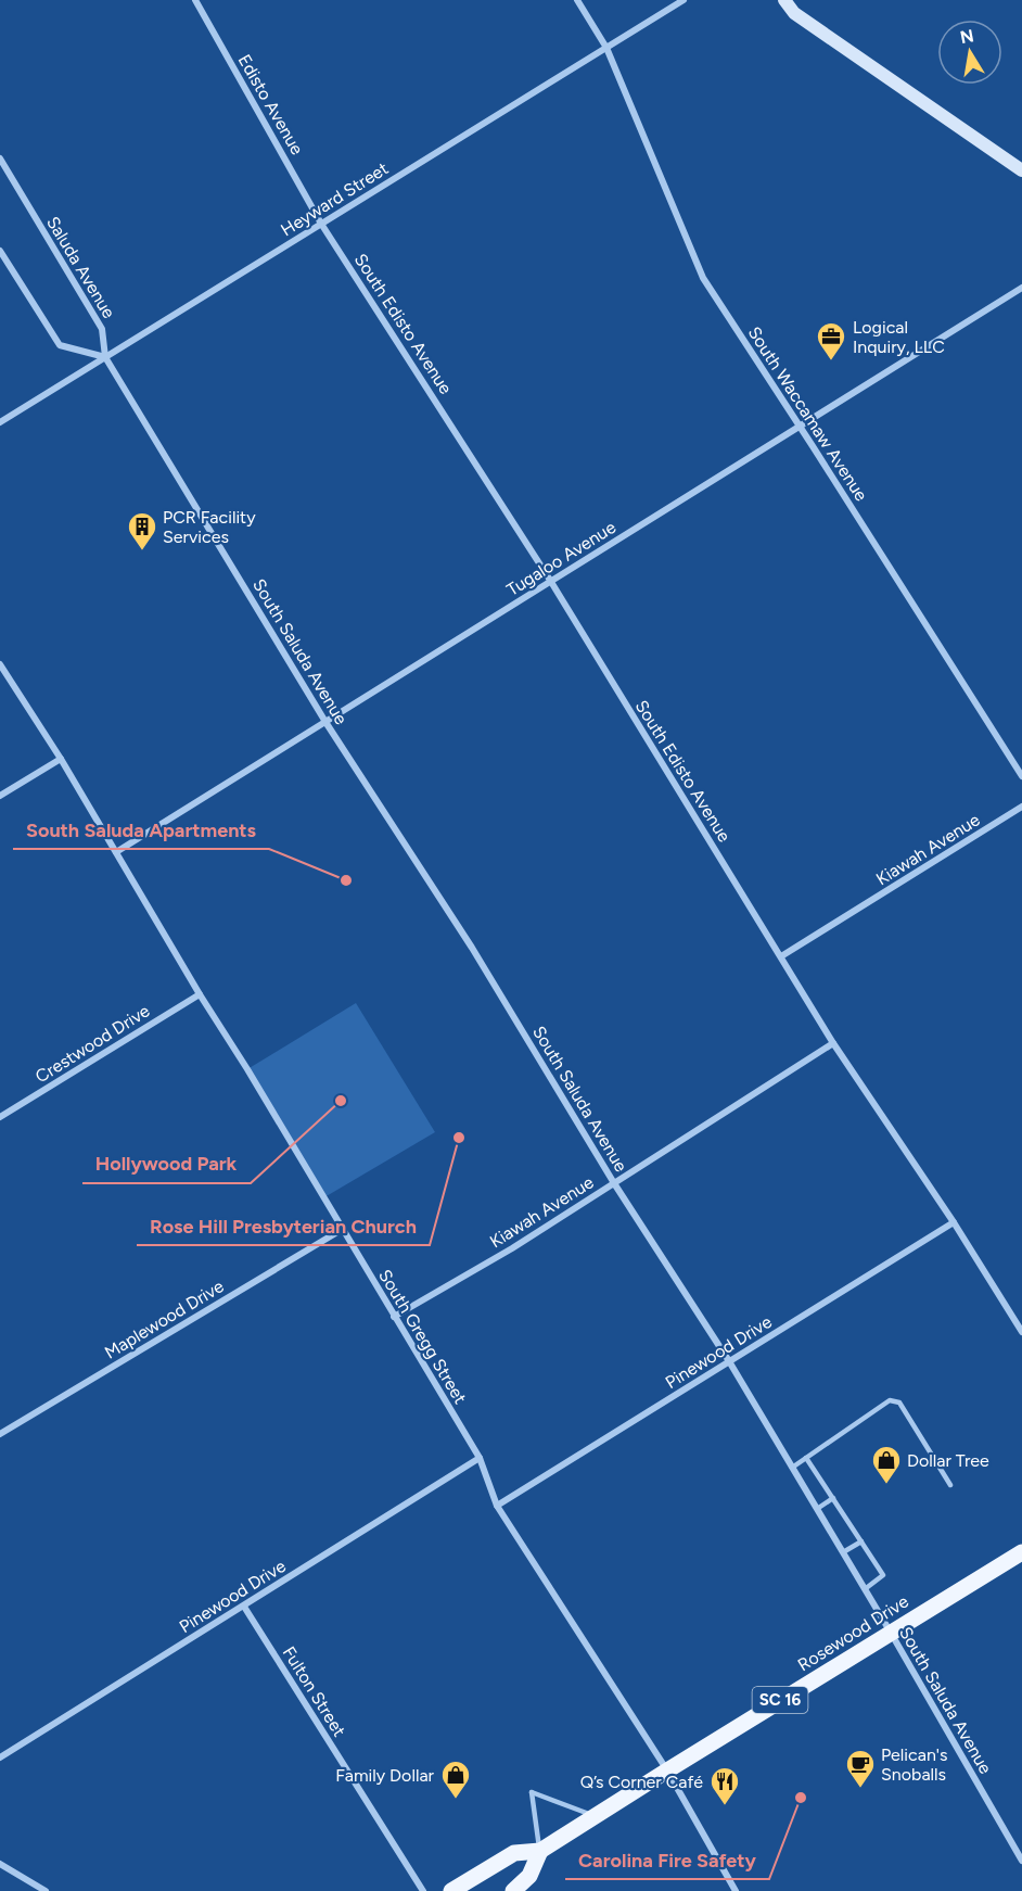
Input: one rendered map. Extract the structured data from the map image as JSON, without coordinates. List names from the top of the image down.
{
  "streets": {
    "main road": ["Rosewood Drive", "SC 16"],
    "street": [
      "Edisto Avenue",
      "Heyward Street",
      "Saluda Avenue",
      "South Edisto Avenue",
      "South Waccamaw Avenue",
      "Tugaloo Avenue",
      "South Saluda Avenue",
      "Kiawah Avenue",
      "Crestwood Drive",
      "Maplewood Drive",
      "South Gregg Street",
      "Pinewood Drive",
      "Fulton Street"
    ]
  },
  "crossings": [
    ["Edisto Avenue", "Heyward Street"],
    ["Edisto Avenue", "South Edisto Avenue"],
    ["Heyward Street", "Saluda Avenue"],
    ["Heyward Street", "South Edisto Avenue"],
    ["Heyward Street", "South Waccamaw Avenue"],
    ["Heyward Street", "South Saluda Avenue"],
    ["Saluda Avenue", "South Saluda Avenue"],
    ["South Edisto Avenue", "Tugaloo Avenue"],
    ["South Edisto Avenue", "Kiawah Avenue"],
    ["South Edisto Avenue", "Pinewood Drive"],
    ["South Waccamaw Avenue", "Tugaloo Avenue"],
    ["Tugaloo Avenue", "South Saluda Avenue"],
    ["Tugaloo Avenue", "South Gregg Street"],
    ["South Saluda Avenue", "Kiawah Avenue"],
    ["South Saluda Avenue", "Pinewood Drive"],
    ["South Saluda Avenue", "Rosewood Drive"],
    ["Kiawah Avenue", "South Gregg Street"],
    ["Crestwood Drive", "South Gregg Street"],
    ["Maplewood Drive", "South Gregg Street"],
    ["South Gregg Street", "Pinewood Drive"],
    ["South Gregg Street", "Rosewood Drive"],
    ["Pinewood Drive", "Fulton Street"]
  ],
  "places": {
    "office": ["Logical Inquiry, LLC"],
    "building": ["PCR Facility Services"],
    "other": [
      "South Saluda Apartments",
      "Hollywood Park",
      "Rose Hill Presbyterian Church",
      "Carolina Fire Safety"
    ],
    "shop": ["Dollar Tree", "Family Dollar"],
    "cafe": ["Pelican's Snoballs"],
    "restaurant": ["Q’s Corner Café"]
  },
  "north": "top"
}
